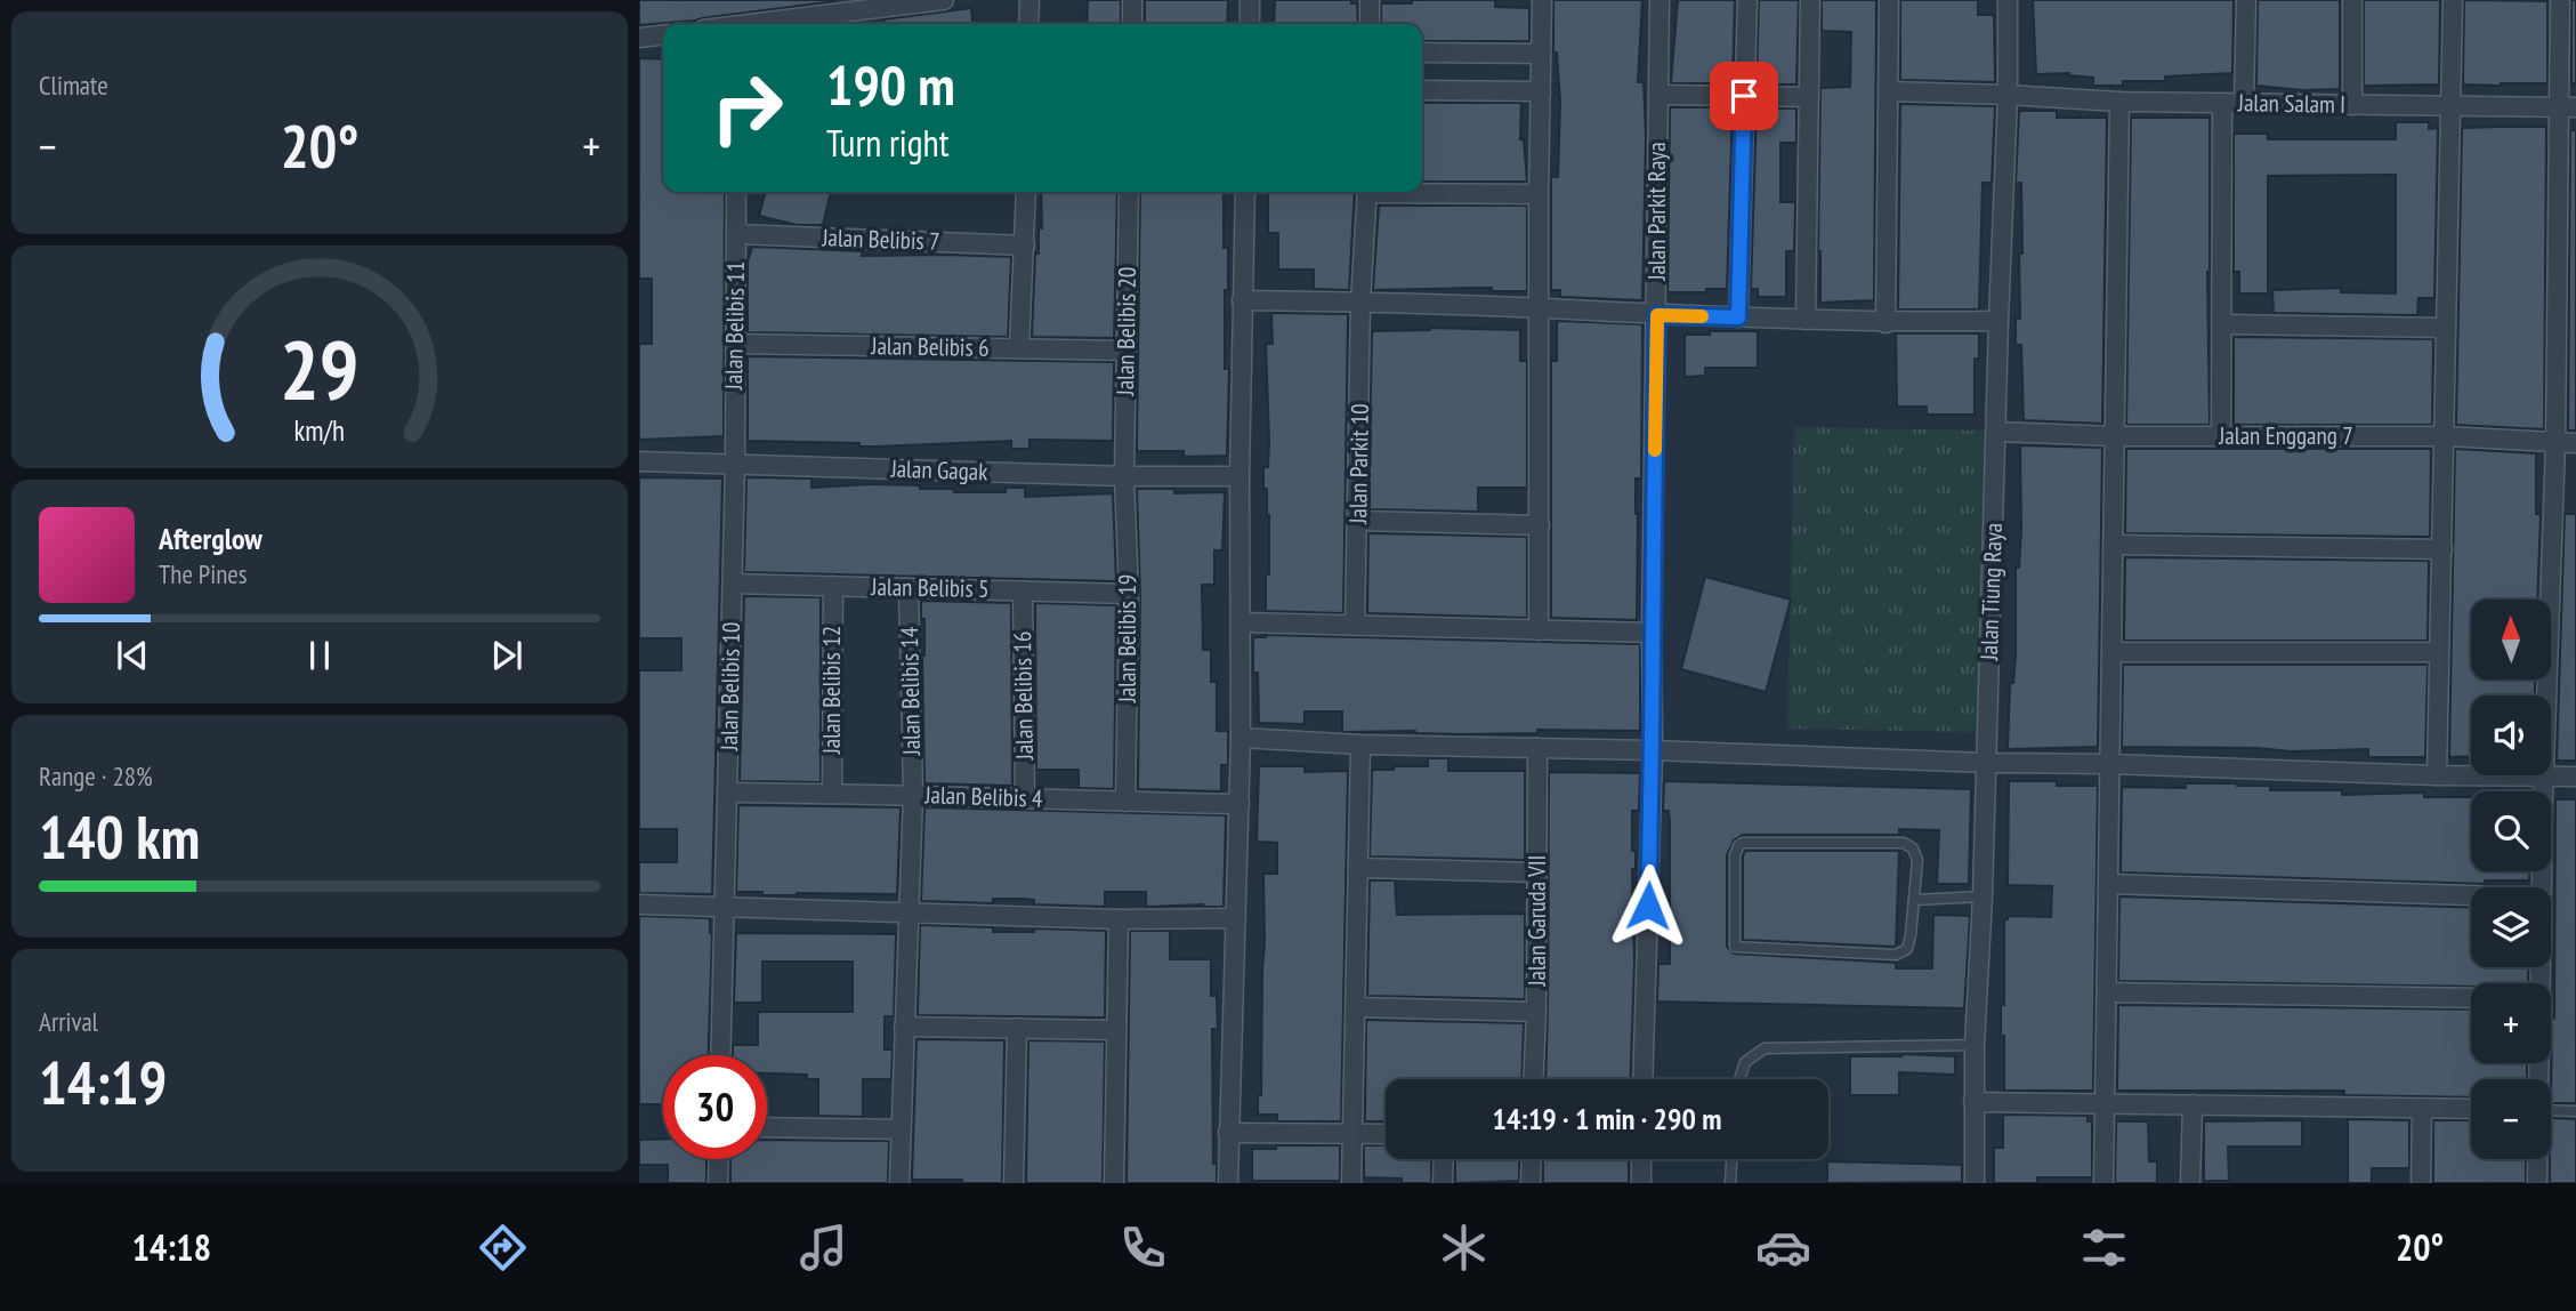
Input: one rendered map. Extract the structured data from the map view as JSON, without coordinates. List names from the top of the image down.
{
  "streets": {
    "street": [
      "Jalan Salam I",
      "Jalan Parkit Raya",
      "Jalan Belibis 7",
      "Jalan Belibis 11",
      "Jalan Belibis 20",
      "Jalan Belibis 6",
      "Jalan Enggang 7",
      "Jalan Parkit 10",
      "Jalan Gagak",
      "Jalan Belibis 5",
      "Jalan Tiung Raya",
      "Jalan Belibis 19",
      "Jalan Belibis 10",
      "Jalan Belibis 12",
      "Jalan Belibis 14",
      "Jalan Belibis 16",
      "Jalan Belibis 4",
      "Jalan Garuda VII"
    ]
  },
  "crossings": [
    ["Jalan Salam I", "Jalan Tiung Raya"],
    ["Jalan Belibis 7", "Jalan Belibis 11"],
    ["Jalan Belibis 11", "Jalan Belibis 6"],
    ["Jalan Belibis 11", "Jalan Gagak"],
    ["Jalan Belibis 11", "Jalan Belibis 10"],
    ["Jalan Belibis 20", "Jalan Belibis 6"],
    ["Jalan Belibis 20", "Jalan Gagak"],
    ["Jalan Belibis 20", "Jalan Belibis 19"],
    ["Jalan Enggang 7", "Jalan Tiung Raya"],
    ["Jalan Gagak", "Jalan Belibis 19"],
    ["Jalan Gagak", "Jalan Belibis 10"],
    ["Jalan Belibis 5", "Jalan Belibis 19"],
    ["Jalan Belibis 5", "Jalan Belibis 10"],
    ["Jalan Belibis 5", "Jalan Belibis 12"],
    ["Jalan Belibis 5", "Jalan Belibis 14"],
    ["Jalan Belibis 5", "Jalan Belibis 16"],
    ["Jalan Belibis 19", "Jalan Belibis 4"],
    ["Jalan Belibis 10", "Jalan Belibis 4"],
    ["Jalan Belibis 12", "Jalan Belibis 4"],
    ["Jalan Belibis 14", "Jalan Belibis 4"],
    ["Jalan Belibis 16", "Jalan Belibis 4"]
  ],
  "north": "top",
  "page": {
    "tile": [
      "Climate",
      ["Range · 28%", "140 km"],
      ["Arrival", "14:19"]
    ],
    "turn": ["190 m", "Turn right"],
    "heat": ["−", "20°", "+"],
    "song": ["Afterglow", "The Pines"],
    "map_buttons": ["+", "−"],
    "limit": "30",
    "trip": "14:19 · 1 min · 290 m",
    "tabs": ["14:18", "20°"],
    "gauge": ["29", "km/h"]
  }
}
